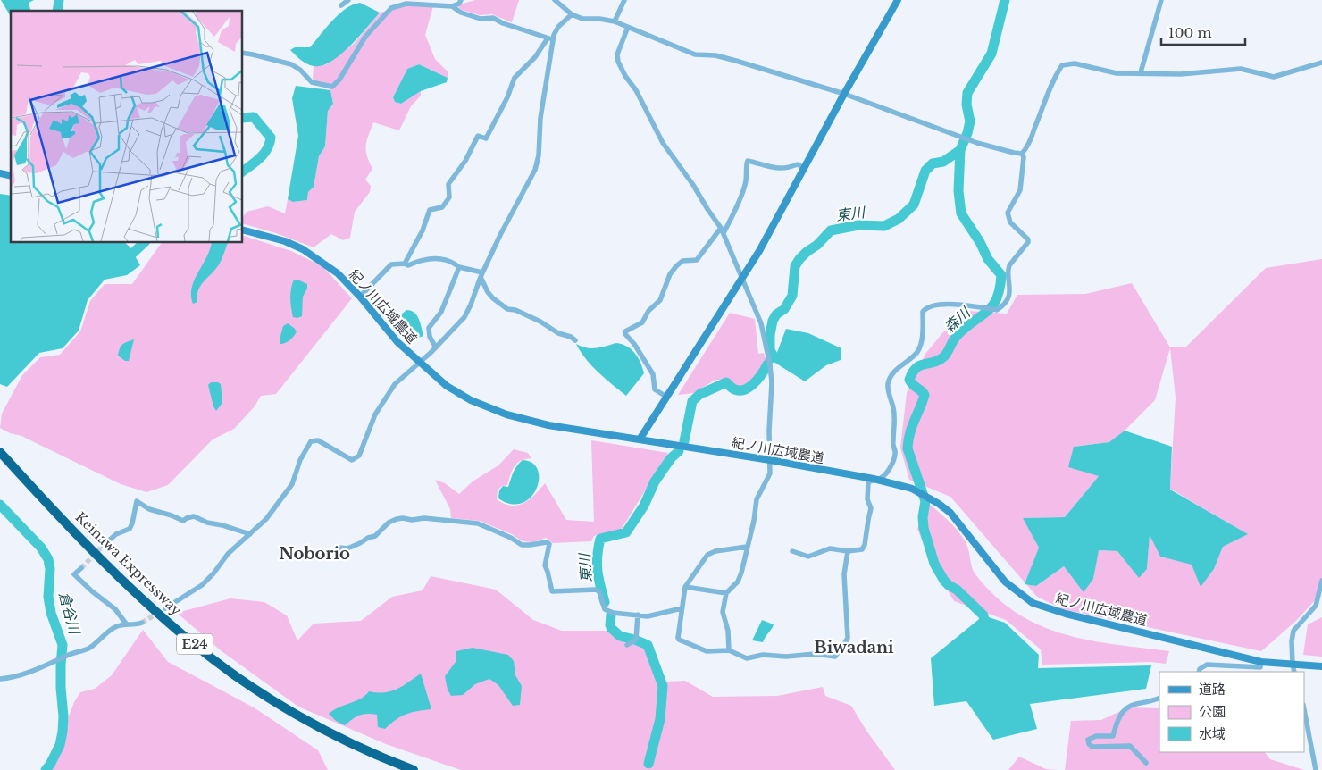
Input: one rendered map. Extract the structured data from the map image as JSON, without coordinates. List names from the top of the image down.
{
  "streets": {
    "highway": ["Keinawa Expressway", "E24"],
    "street": ["紀ノ川広域農道"]
  },
  "districts": ["Noborio", "Biwadani"],
  "water": ["東川", "森川", "倉谷川"],
  "legend": ["道路", "公園", "水域"],
  "scale_bar": "100 m"
}
